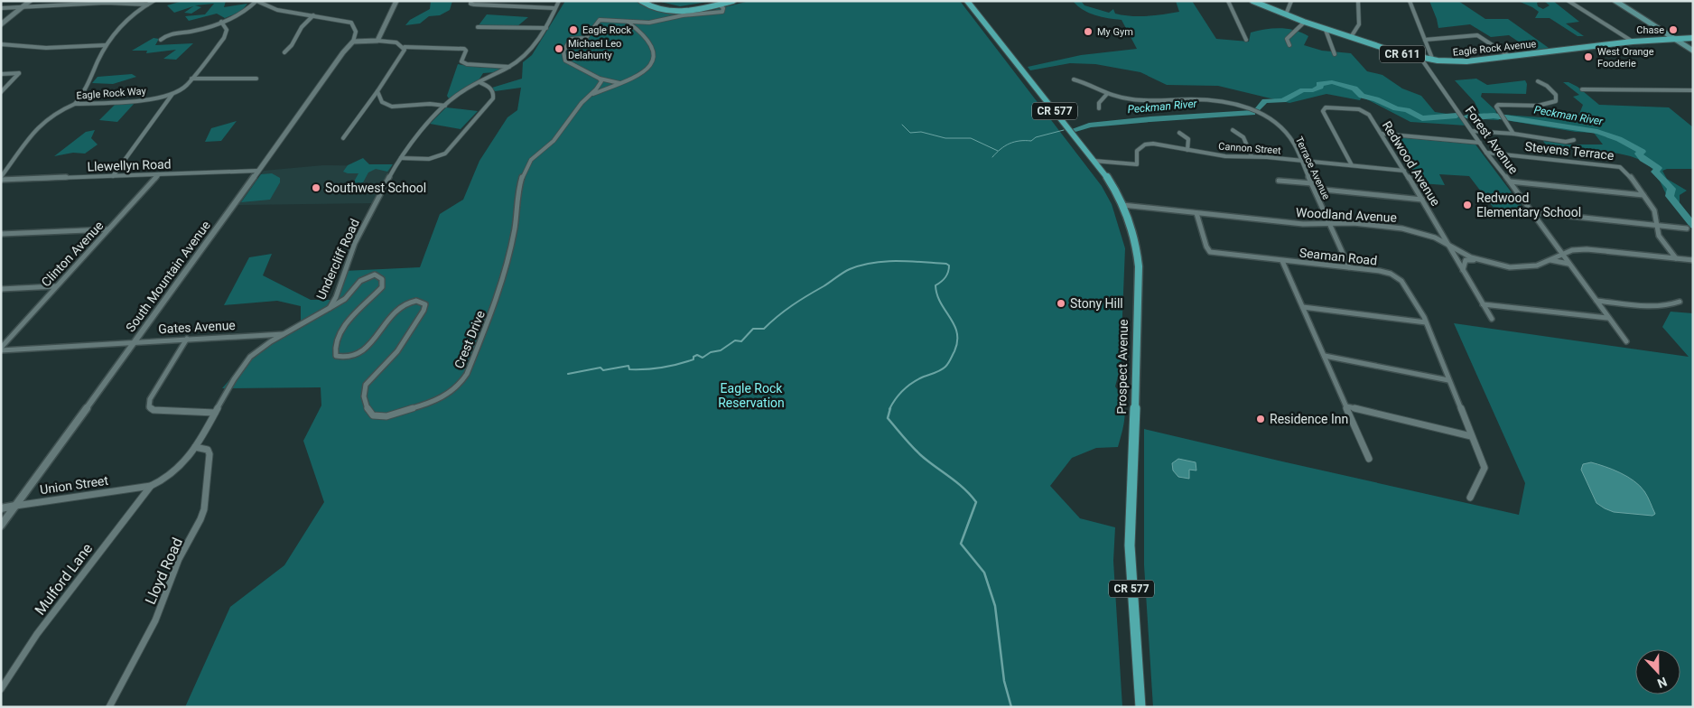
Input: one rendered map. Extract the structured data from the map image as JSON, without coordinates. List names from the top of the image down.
{
  "streets": {
    "main road": [
      "Eagle Rock Avenue",
      "CR 611",
      "CR 577",
      "Prospect Avenue"
    ],
    "street": [
      "Eagle Rock Way",
      "Forest Avenue",
      "Cannon Street",
      "Stevens Terrace",
      "Redwood Avenue",
      "Llewellyn Road",
      "Terrace Avenue",
      "Woodland Avenue",
      "Clinton Avenue",
      "Seaman Road",
      "Undercliff Road",
      "South Mountain Avenue",
      "Gates Avenue",
      "Crest Drive",
      "Union Street",
      "Lloyd Road",
      "Mulford Lane"
    ]
  },
  "crossings": [
    ["Eagle Rock Avenue", "Forest Avenue"],
    ["Eagle Rock Way", "Llewellyn Road"],
    ["Forest Avenue", "Stevens Terrace"],
    ["Forest Avenue", "Woodland Avenue"],
    ["Cannon Street", "Redwood Avenue"],
    ["Cannon Street", "Terrace Avenue"],
    ["Cannon Street", "Prospect Avenue"],
    ["Stevens Terrace", "Woodland Avenue"],
    ["Redwood Avenue", "Woodland Avenue"],
    ["Llewellyn Road", "Clinton Avenue"],
    ["Llewellyn Road", "South Mountain Avenue"],
    ["Terrace Avenue", "Woodland Avenue"],
    ["Terrace Avenue", "Seaman Road"],
    ["Woodland Avenue", "Seaman Road"],
    ["Woodland Avenue", "Prospect Avenue"],
    ["Clinton Avenue", "Gates Avenue"],
    ["Undercliff Road", "Gates Avenue"],
    ["Undercliff Road", "Crest Drive"],
    ["Undercliff Road", "Union Street"],
    ["Undercliff Road", "Lloyd Road"],
    ["Undercliff Road", "Mulford Lane"],
    ["South Mountain Avenue", "Gates Avenue"],
    ["South Mountain Avenue", "Union Street"],
    ["Union Street", "Mulford Lane"]
  ],
  "water": ["Peckman River"],
  "parks": ["Eagle Rock Reservation"],
  "places": [
    "Eagle Rock",
    "Chase",
    "My Gym",
    "Michael Leo Delahunty",
    "West Orange Fooderie",
    "Southwest School",
    "Redwood Elementary School",
    "Stony Hill",
    "Residence Inn"
  ],
  "north": "bottom"
}
